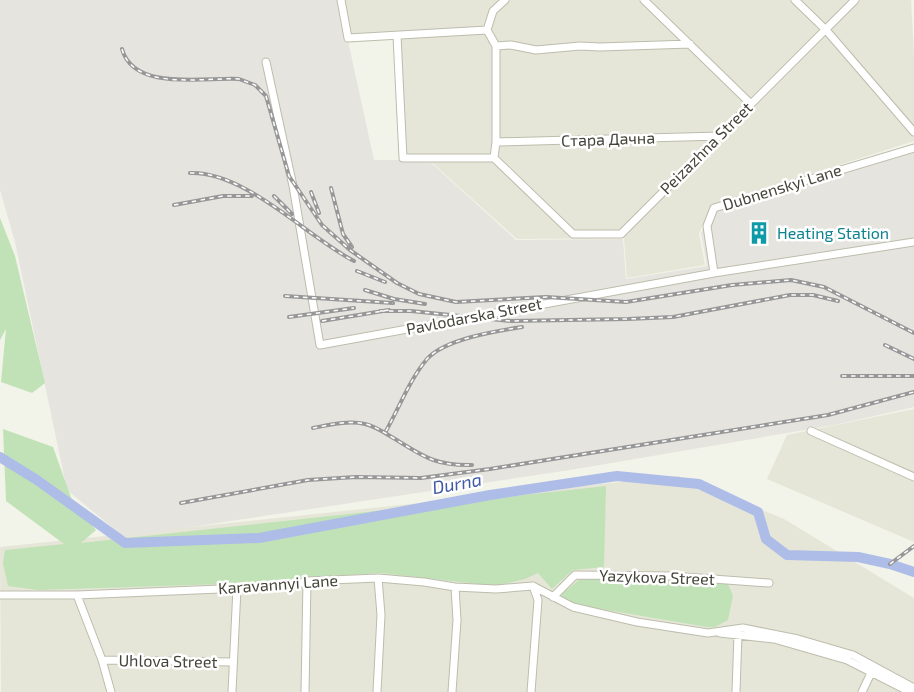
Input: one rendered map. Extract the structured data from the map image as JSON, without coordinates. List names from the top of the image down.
{
  "streets": {
    "street": [
      "Стара Дачна",
      "Peizazhna Street",
      "Dubnenskyi Lane",
      "Pavlodarska Street",
      "Yazykova Street",
      "Karavannyi Lane",
      "Uhlova Street"
    ]
  },
  "crossings": [
    ["Стара Дачна", "Peizazhna Street"],
    ["Dubnenskyi Lane", "Pavlodarska Street"],
    ["Karavannyi Lane", "Uhlova Street"]
  ],
  "water": ["Durna"],
  "places": {
    "building": ["Heating Station"]
  }
}
